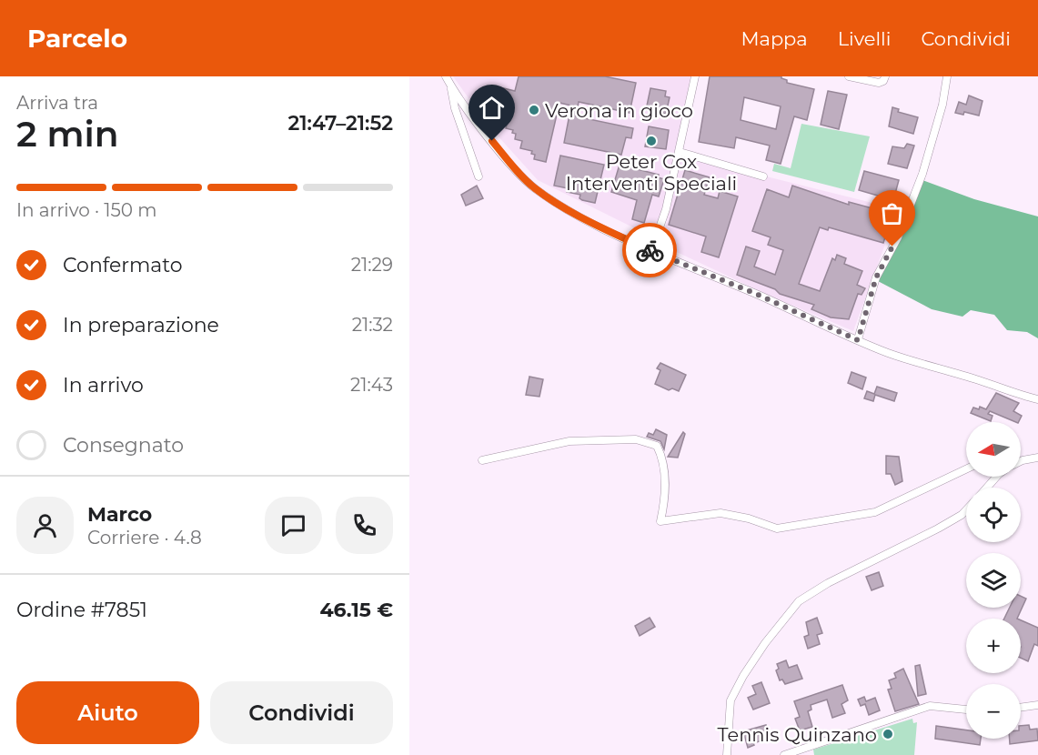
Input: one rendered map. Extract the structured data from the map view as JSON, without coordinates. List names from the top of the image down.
{
  "places": ["Verona in gioco", "Peter Cox Interventi Speciali", "Tennis Quinzano"],
  "north": "left",
  "page": {
    "header": "Parcelo",
    "nav": ["Mappa", "Livelli", "Condividi"],
    "heading": ["2 min", "Arriva tra", "21:47–21:52"],
    "panel": [
      "Marco",
      "Corriere · 4.8",
      "Ordine #7851",
      "46.15 €"
    ],
    "bar": "In arrivo · 150 m",
    "list": [
      ["Confermato", "21:29"],
      ["In preparazione", "21:32"],
      ["In arrivo", "21:43"],
      "Consegnato"
    ],
    "map_buttons": ["+", "−"],
    "buttons": ["Aiuto", "Condividi"]
  }
}
